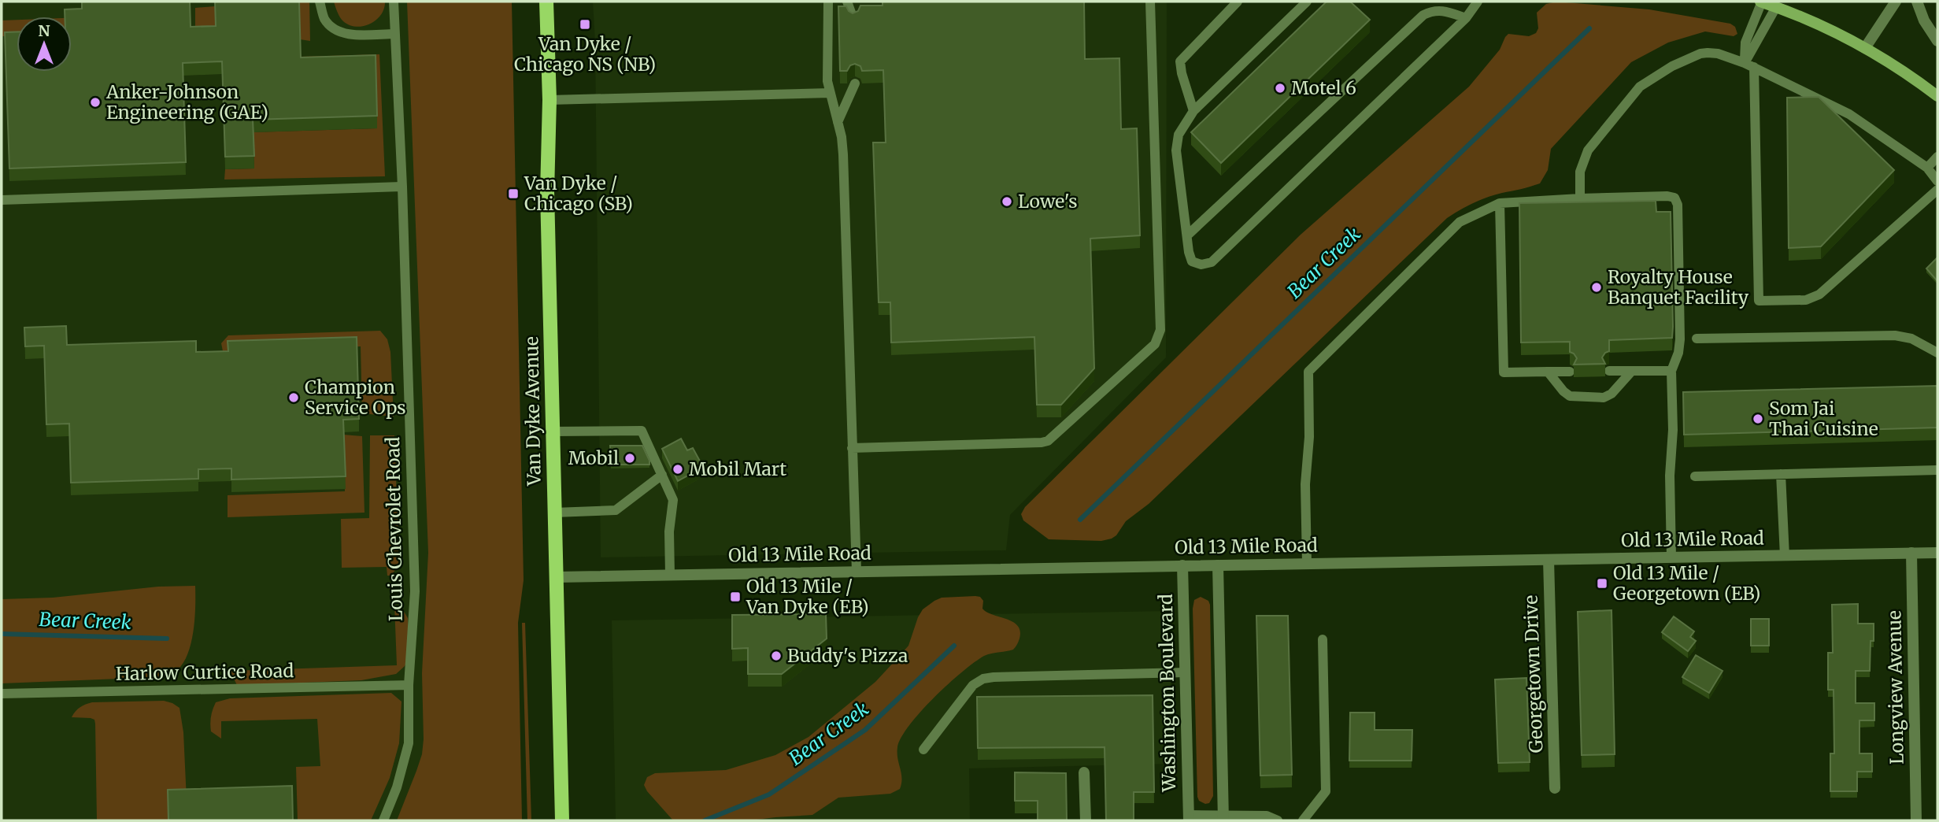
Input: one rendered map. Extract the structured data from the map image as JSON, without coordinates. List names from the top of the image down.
{
  "streets": {
    "main road": ["Van Dyke Avenue"],
    "street": [
      "Old 13 Mile Road",
      "Georgetown Drive",
      "Longview Avenue",
      "Washington Boulevard"
    ],
    "lane": ["Louis Chevrolet Road", "Harlow Curtice Road"]
  },
  "crossings": [
    ["Van Dyke Avenue", "Old 13 Mile Road"],
    ["Louis Chevrolet Road", "Harlow Curtice Road"],
    ["Old 13 Mile Road", "Georgetown Drive"],
    ["Old 13 Mile Road", "Longview Avenue"],
    ["Old 13 Mile Road", "Washington Boulevard"]
  ],
  "water": ["Bear Creek"],
  "places": {
    "transit": [
      "Van Dyke / Chicago NS (NB)",
      "Van Dyke / Chicago (SB)",
      "Old 13 Mile / Georgetown (EB)",
      "Old 13 Mile / Van Dyke (EB)"
    ],
    "other": [
      "Motel 6",
      "Anker-Johnson Engineering (GAE)",
      "Lowe's",
      "Royalty House Banquet Facility",
      "Champion Service Ops",
      "Som Jai Thai Cuisine",
      "Mobil",
      "Mobil Mart",
      "Buddy's Pizza"
    ]
  },
  "north": "top"
}
